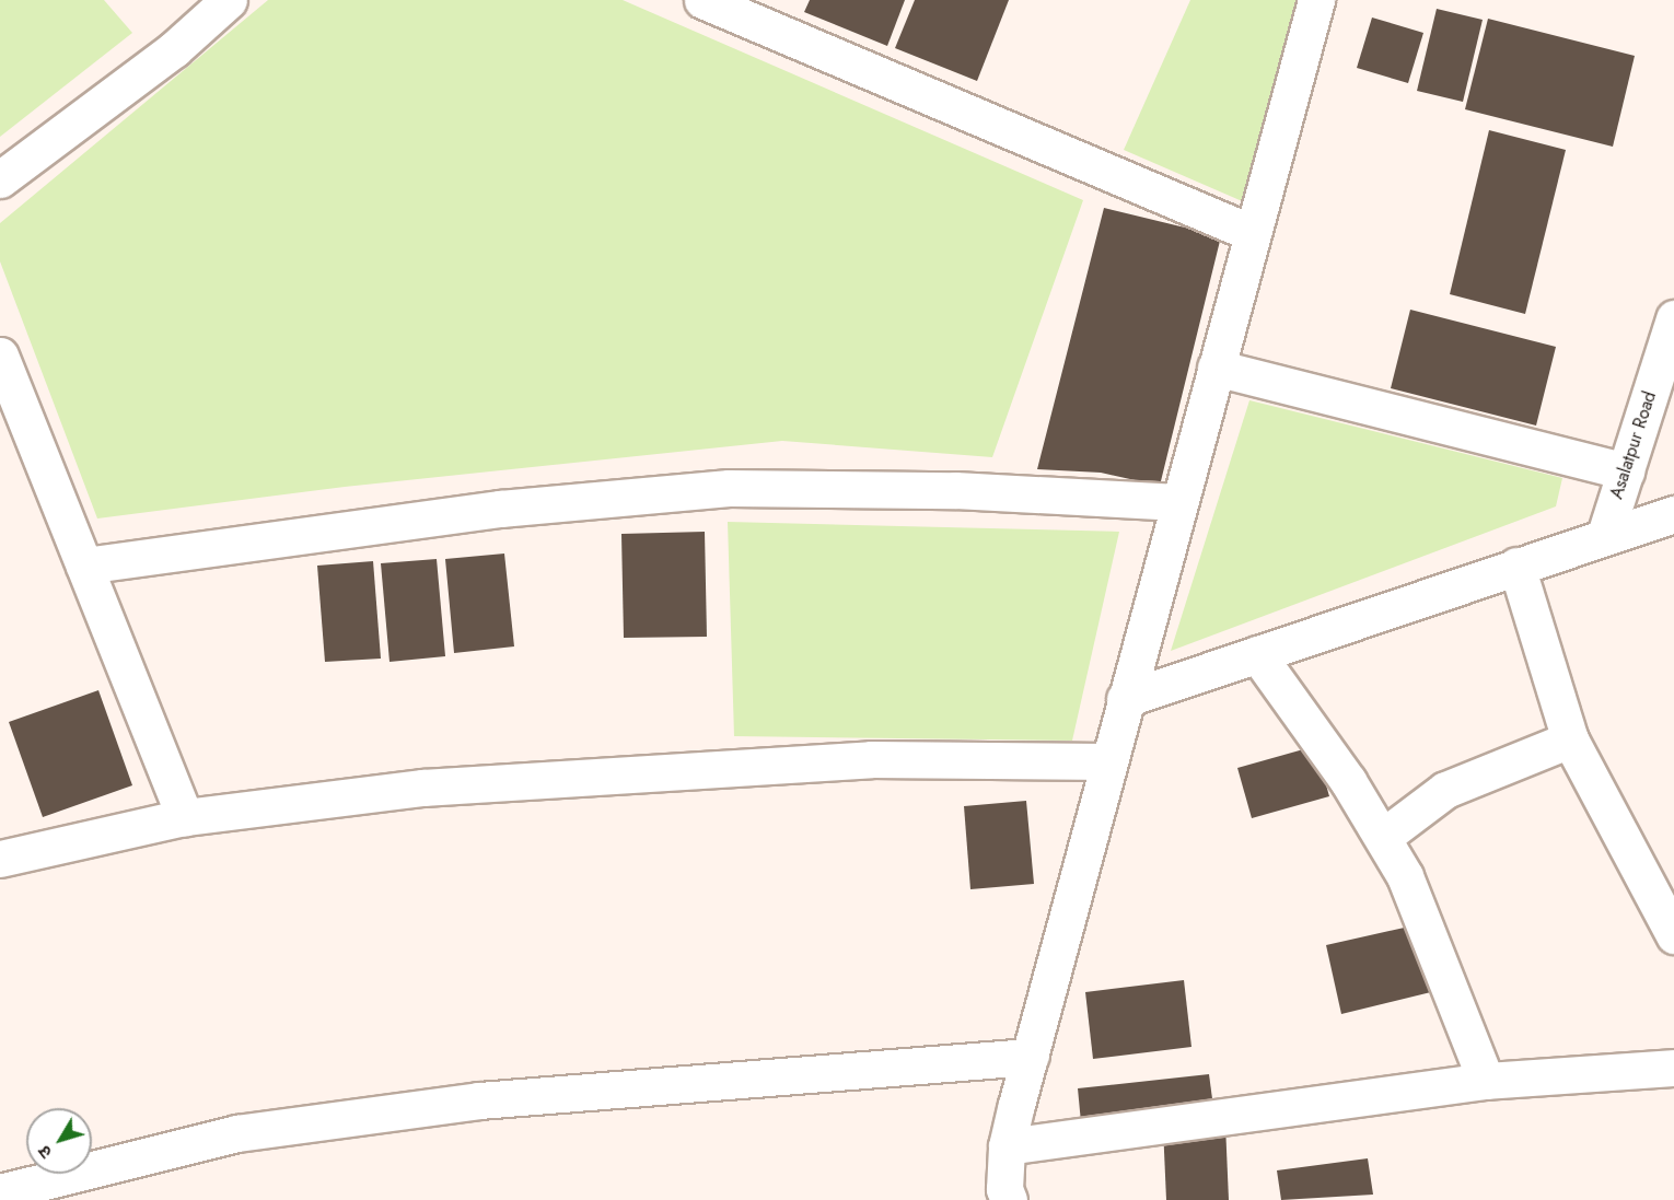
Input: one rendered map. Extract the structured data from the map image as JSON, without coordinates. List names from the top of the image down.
{
  "streets": {
    "street": ["Asalatpur Road"]
  },
  "north": "bottom left"
}
